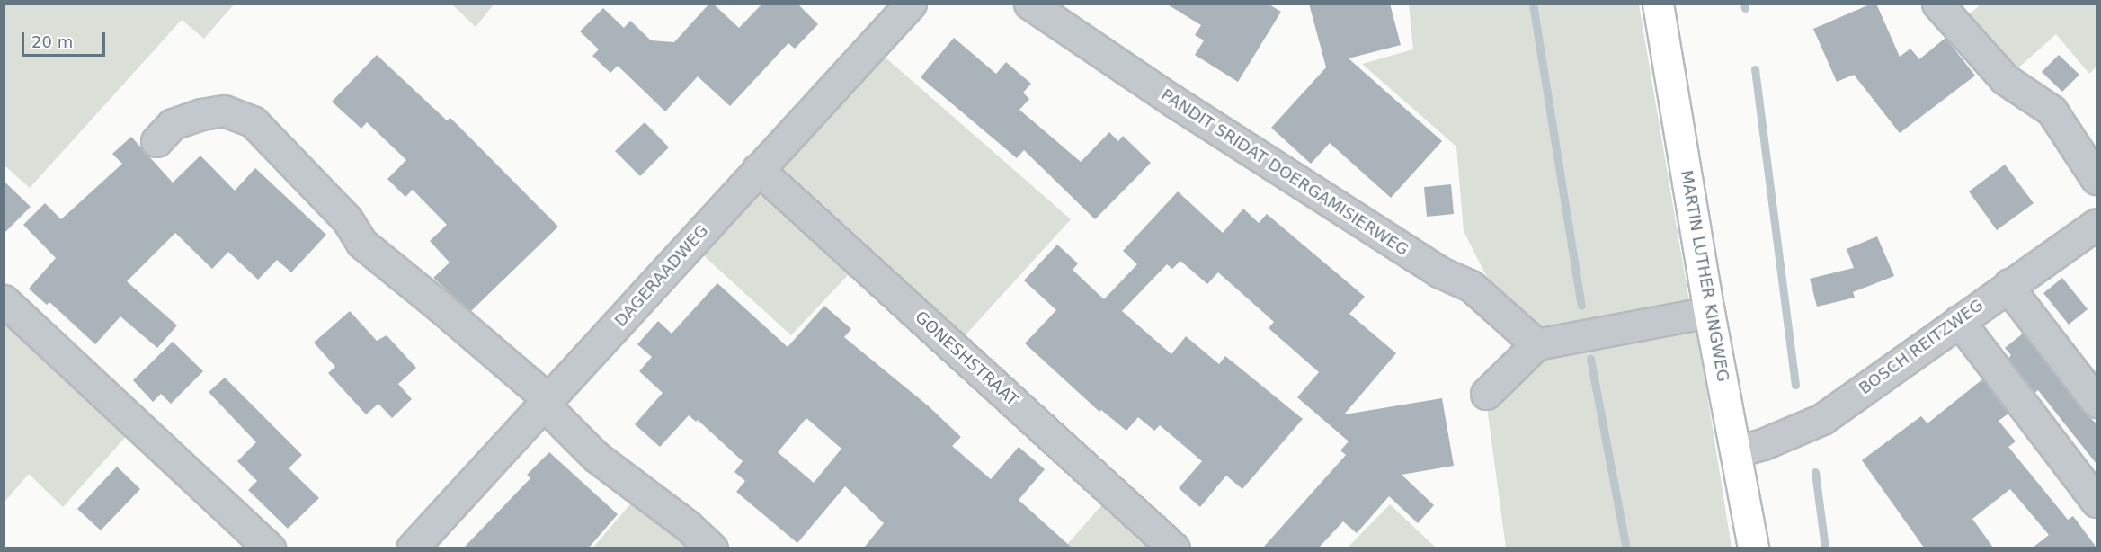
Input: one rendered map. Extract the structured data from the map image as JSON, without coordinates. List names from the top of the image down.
{
  "streets": {
    "main road": ["MARTIN LUTHER KINGWEG"],
    "street": [
      "PANDIT SRIDAT DOERGAMISIERWEG",
      "DAGERAADWEG",
      "BOSCH REITZWEG",
      "GONESHSTRAAT"
    ]
  },
  "crossings": [
    ["DAGERAADWEG", "GONESHSTRAAT"],
    ["MARTIN LUTHER KINGWEG", "BOSCH REITZWEG"]
  ],
  "scale_bar": "20 m"
}
